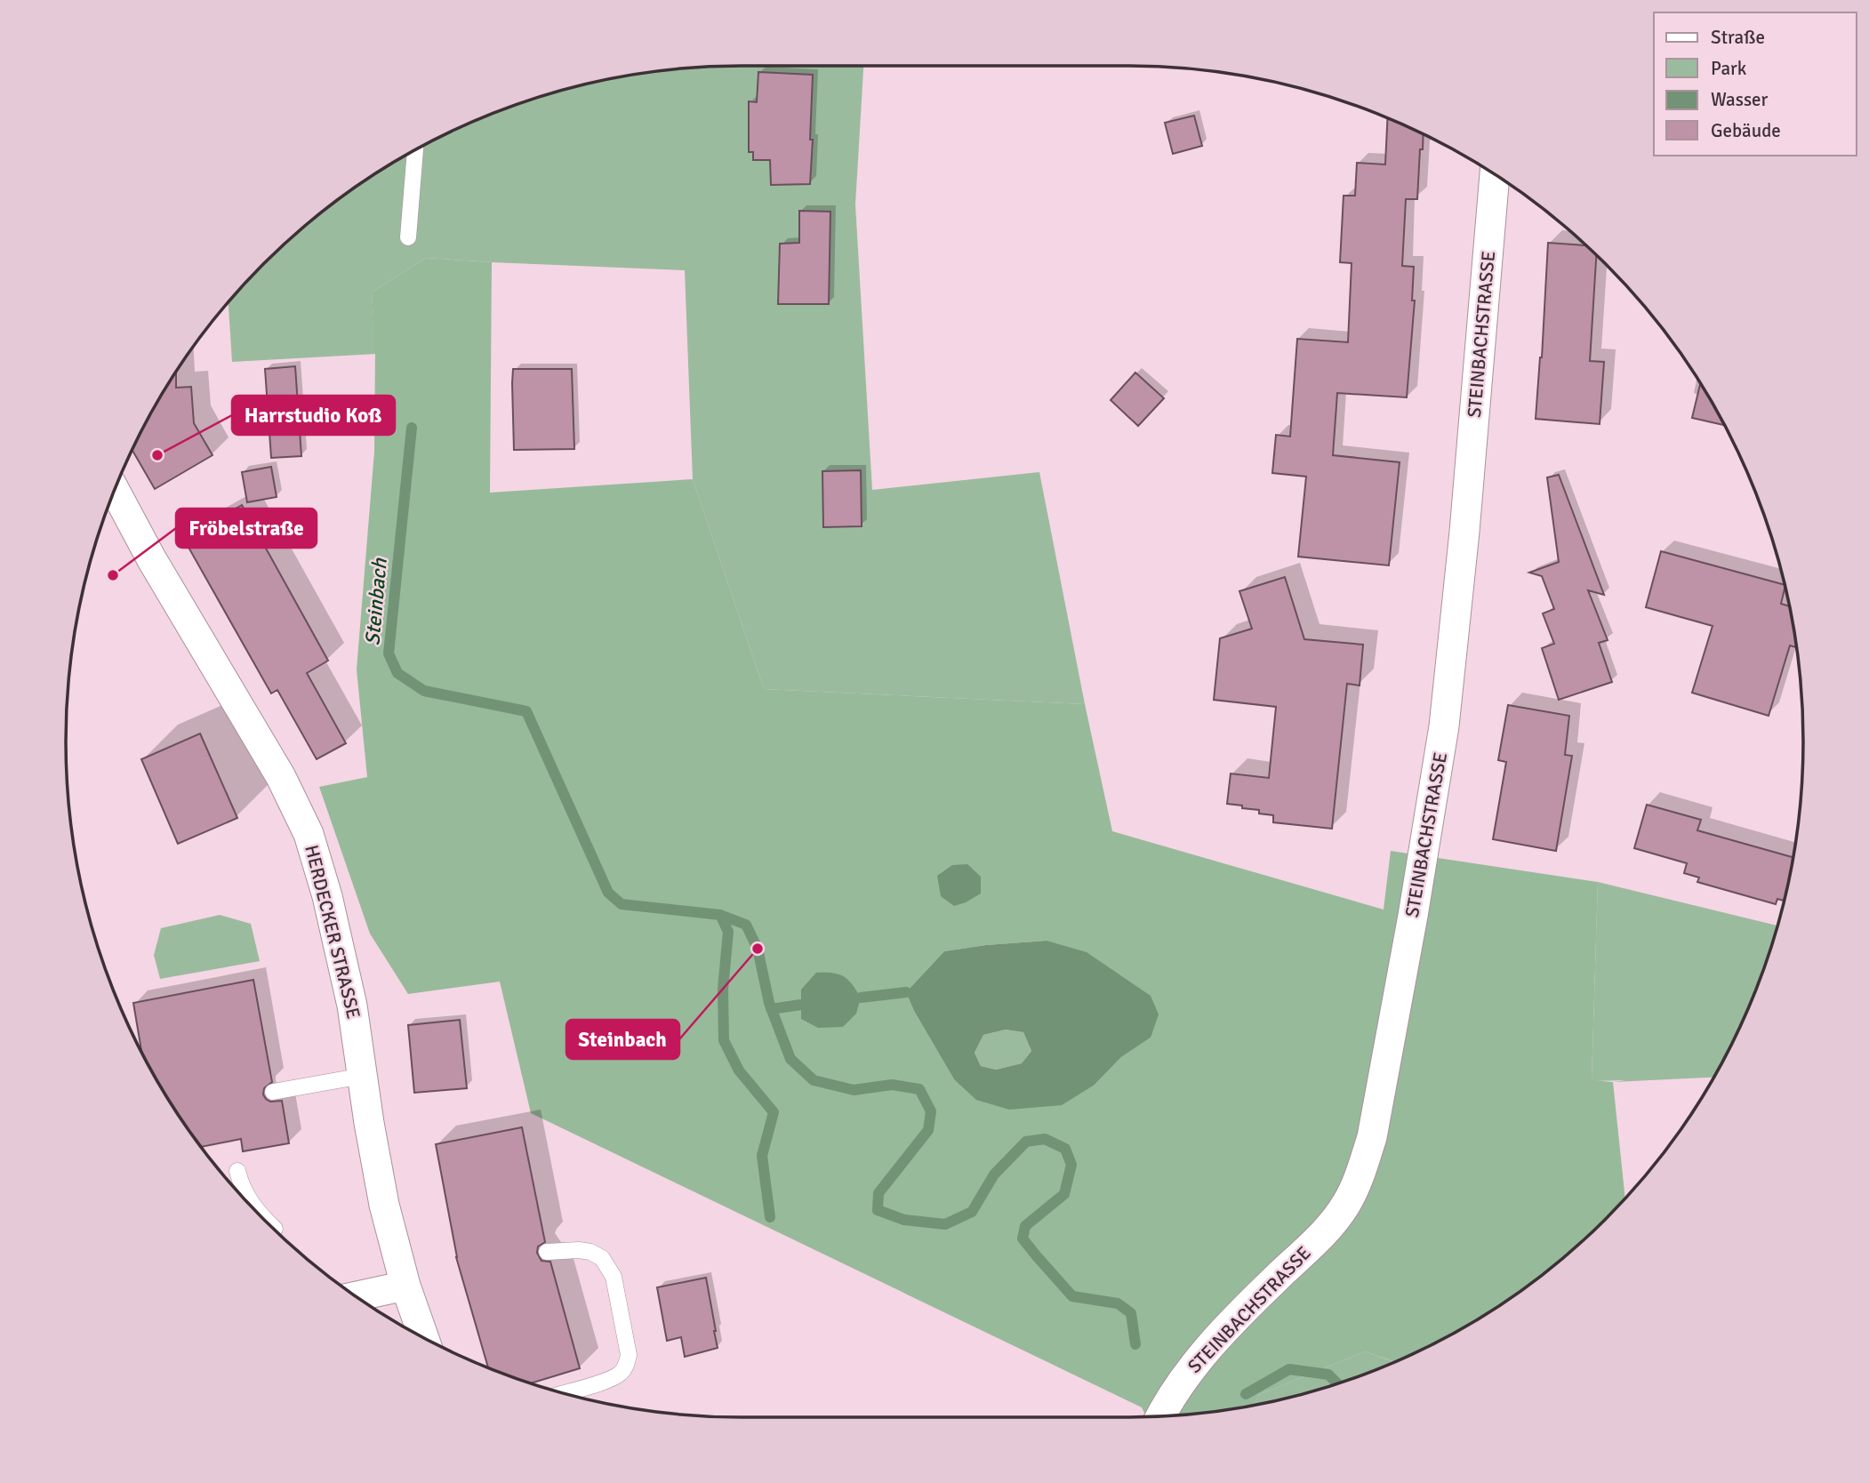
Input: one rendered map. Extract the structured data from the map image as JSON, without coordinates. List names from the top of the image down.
{
  "streets": {
    "street": ["STEINBACHSTRASSE", "HERDECKER STRASSE"]
  },
  "water": ["Steinbach"],
  "places": ["Harrstudio Koß", "Fröbelstraße", "Steinbach"],
  "legend": [
    "Straße",
    "Park",
    "Wasser",
    "Gebäude"
  ]
}
